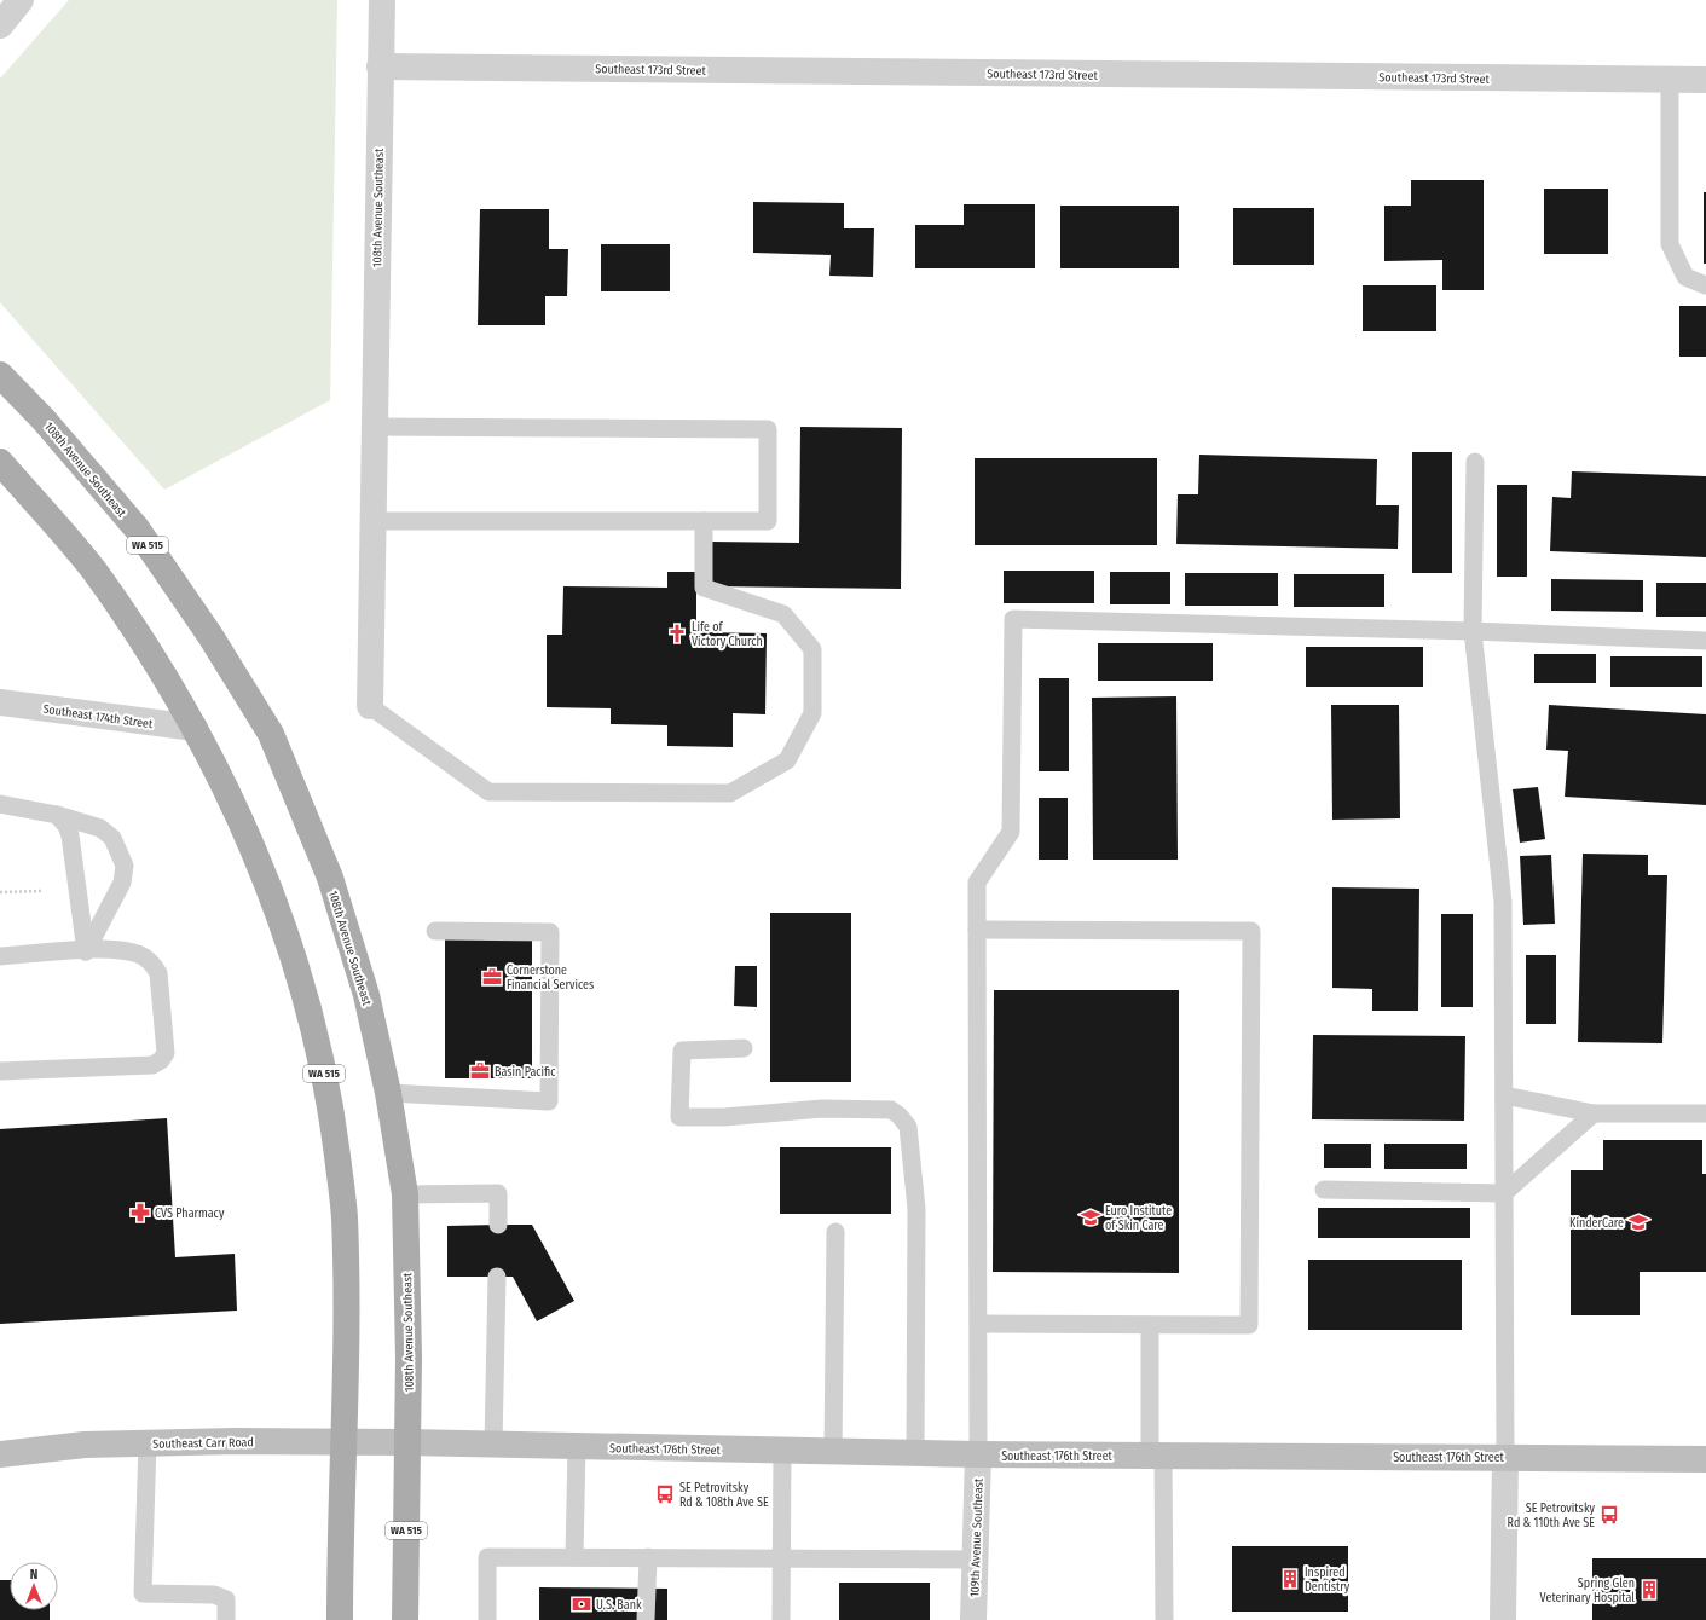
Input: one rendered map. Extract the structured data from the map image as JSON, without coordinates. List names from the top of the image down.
{
  "streets": {
    "main road": [
      "108th Avenue Southeast",
      "WA 515",
      "Southeast Carr Road",
      "Southeast 176th Street"
    ],
    "street": ["Southeast 173rd Street", "Southeast 174th Street", "109th Avenue Southeast"]
  },
  "crossings": [
    ["Southeast 173rd Street", "108th Avenue Southeast"],
    ["108th Avenue Southeast", "Southeast Carr Road"],
    ["108th Avenue Southeast", "Southeast 176th Street"],
    ["WA 515", "Southeast 174th Street"],
    ["WA 515", "Southeast Carr Road"],
    ["Southeast Carr Road", "Southeast 176th Street"],
    ["Southeast 176th Street", "109th Avenue Southeast"]
  ],
  "places": {
    "church": ["Life of Victory Church"],
    "office": ["Cornerstone Financial Services", "Basin Pacific"],
    "pharmacy": ["CVS Pharmacy"],
    "school or university": ["Euro Institute of Skin Care", "KinderCare"],
    "bus stop": ["SE Petrovitsky Rd & 108th Ave SE", "SE Petrovitsky Rd & 110th Ave SE"],
    "building": ["Inspired Dentistry", "Spring Glen Veterinary Hospital"],
    "bank": ["U.S. Bank"]
  },
  "north": "top"
}
